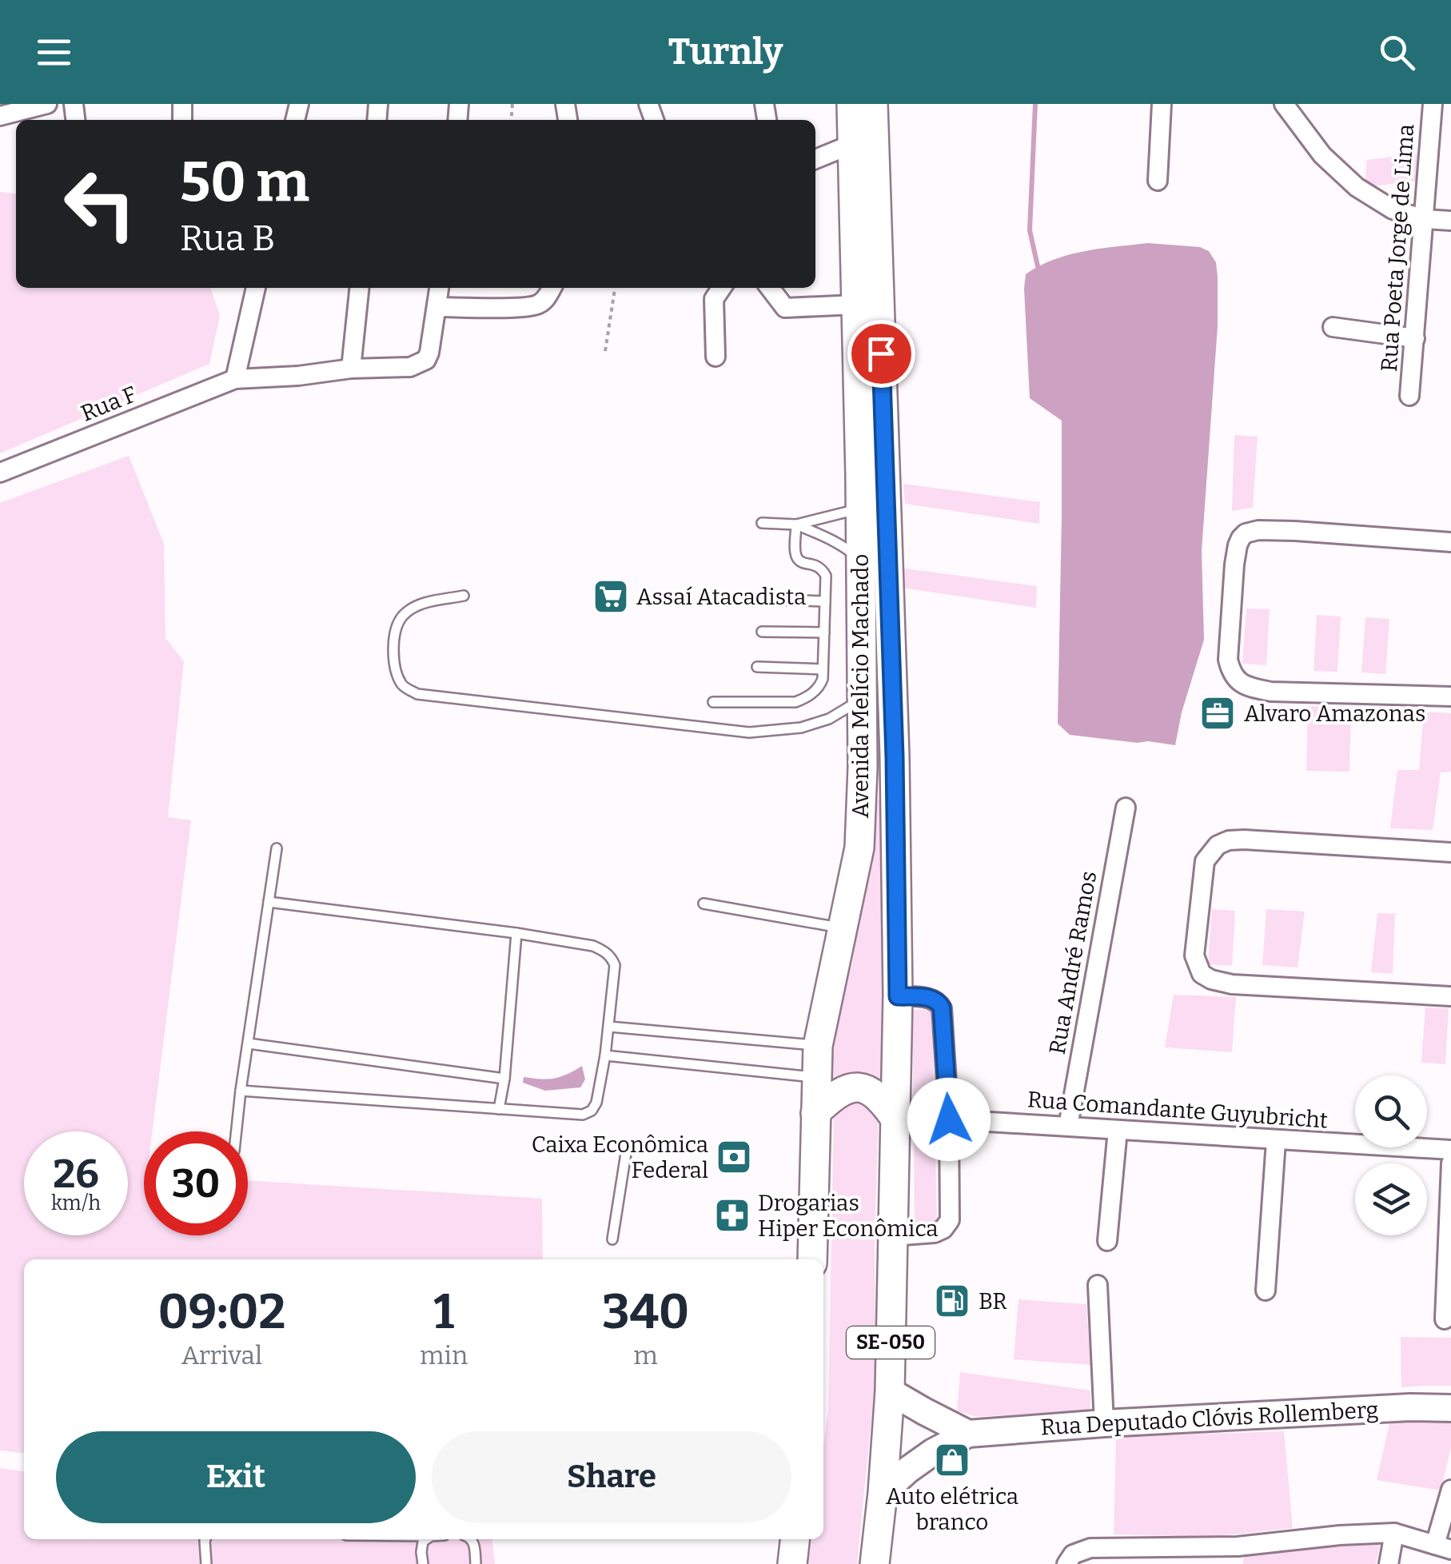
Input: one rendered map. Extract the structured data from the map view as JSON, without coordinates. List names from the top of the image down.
{
  "streets": {
    "main road": ["Avenida Melício Machado", "SE-050"],
    "street": [
      "Rua Poeta Jorge de Lima",
      "Rua F",
      "Rua André Ramos",
      "Rua Comandante Guyubricht",
      "Rua Deputado Clóvis Rollemberg"
    ]
  },
  "crossings": [
    ["Avenida Melício Machado", "Rua Deputado Clóvis Rollemberg"],
    ["Rua André Ramos", "Rua Comandante Guyubricht"]
  ],
  "places": {
    "supermarket": ["Assaí Atacadista"],
    "office": ["Alvaro Amazonas"],
    "bank": ["Caixa Econômica Federal"],
    "pharmacy": ["Drogarias Hiper Econômica"],
    "fuel station": ["BR"],
    "shop": ["Auto elétrica branco"]
  },
  "page": {
    "header": "Turnly",
    "turn": ["50 m", "Rua B"],
    "speed": "26 km/h",
    "limit": "30",
    "eta": [
      "09:02",
      "Arrival",
      "1",
      "min",
      "340",
      "m"
    ],
    "buttons": ["Exit", "Share"]
  }
}
